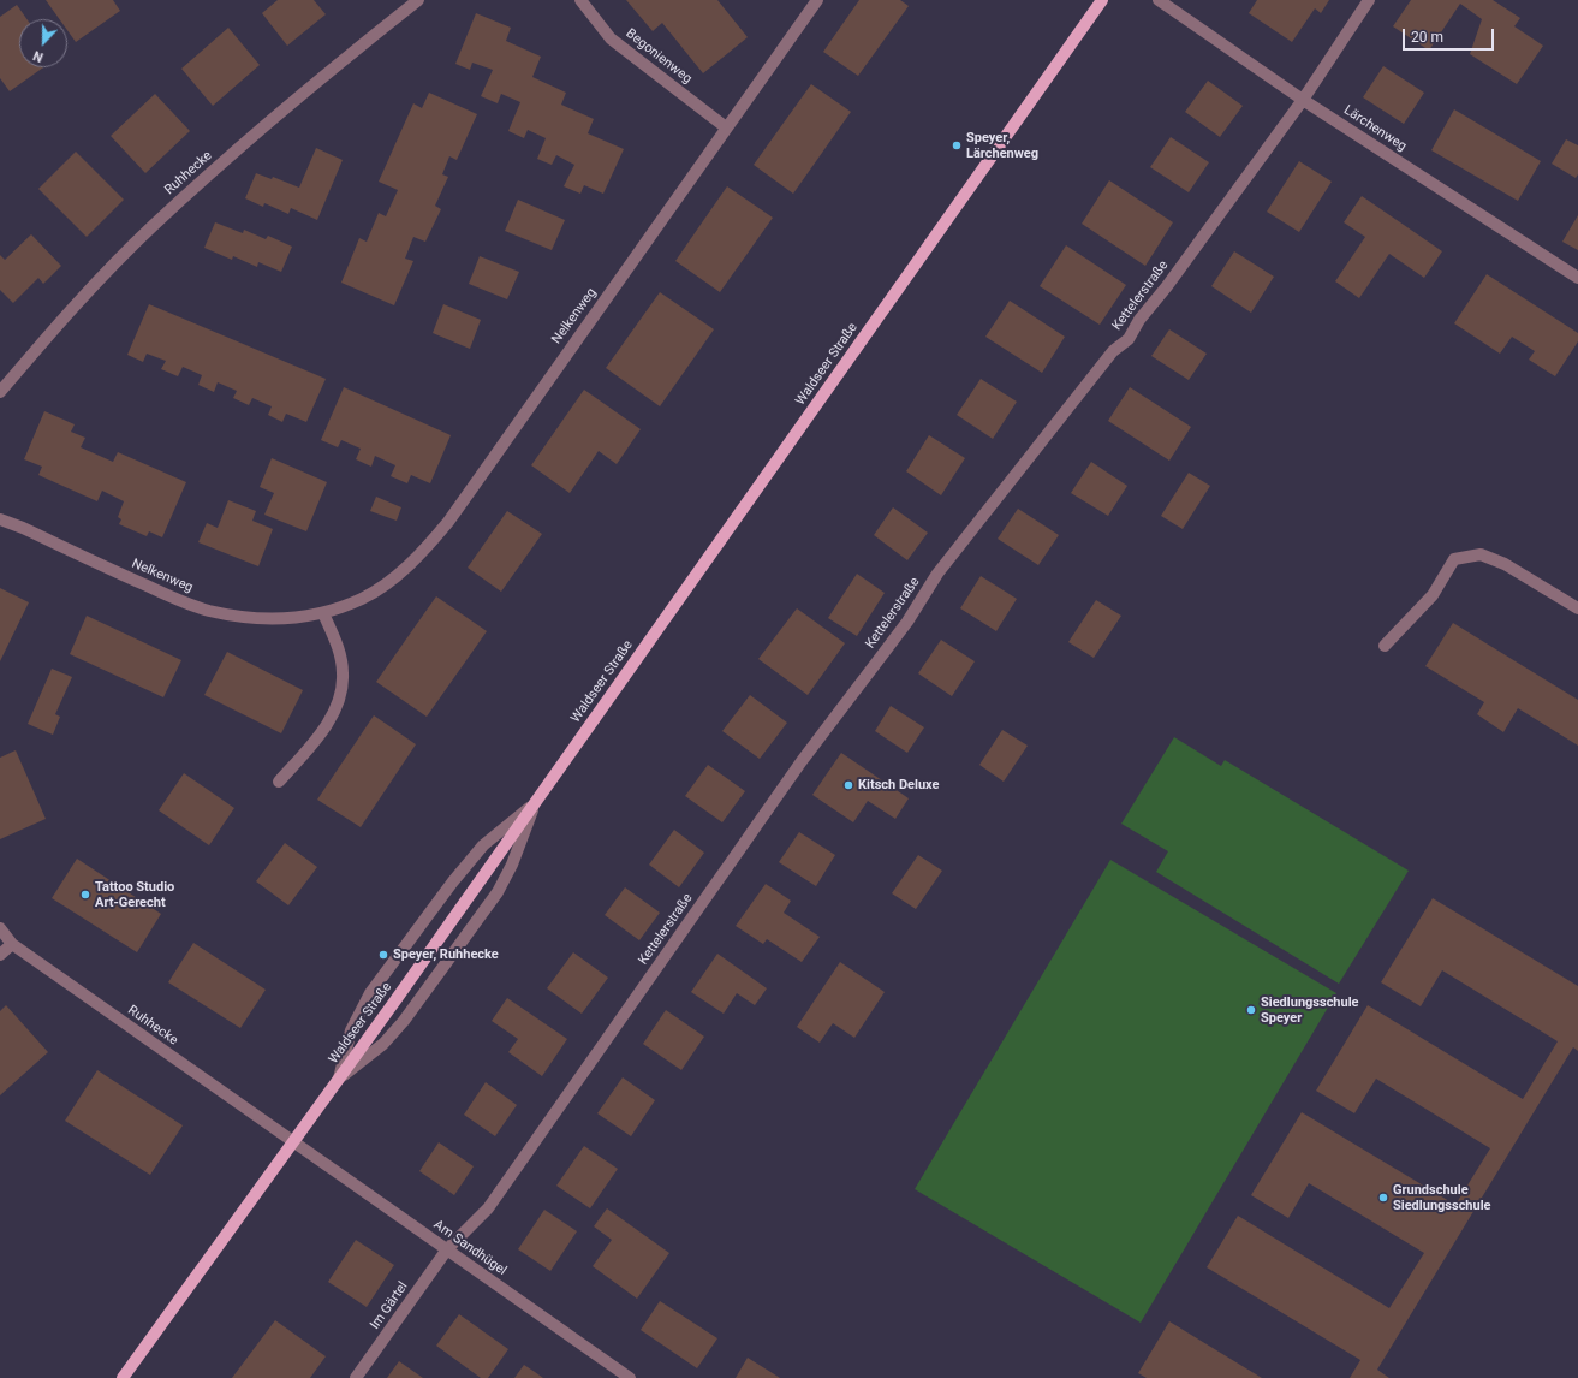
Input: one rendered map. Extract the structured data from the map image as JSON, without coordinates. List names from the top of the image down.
{
  "streets": {
    "main road": ["Waldseer Straße"],
    "street": [
      "Begonienweg",
      "Lärchenweg",
      "Ruhhecke",
      "Kettelerstraße",
      "Nelkenweg",
      "Am Sandhügel",
      "Im Gärtel"
    ]
  },
  "crossings": [
    ["Begonienweg", "Nelkenweg"],
    ["Lärchenweg", "Kettelerstraße"],
    ["Ruhhecke", "Waldseer Straße"],
    ["Ruhhecke", "Am Sandhügel"],
    ["Kettelerstraße", "Am Sandhügel"],
    ["Kettelerstraße", "Im Gärtel"],
    ["Waldseer Straße", "Am Sandhügel"],
    ["Am Sandhügel", "Im Gärtel"]
  ],
  "places": [
    "Speyer, Lärchenweg",
    "Kitsch Deluxe",
    "Tattoo Studio Art-Gerecht",
    "Speyer, Ruhhecke",
    "Siedlungsschule Speyer",
    "Grundschule Siedlungsschule"
  ],
  "scale_bar": "20 m",
  "north": "bottom"
}
